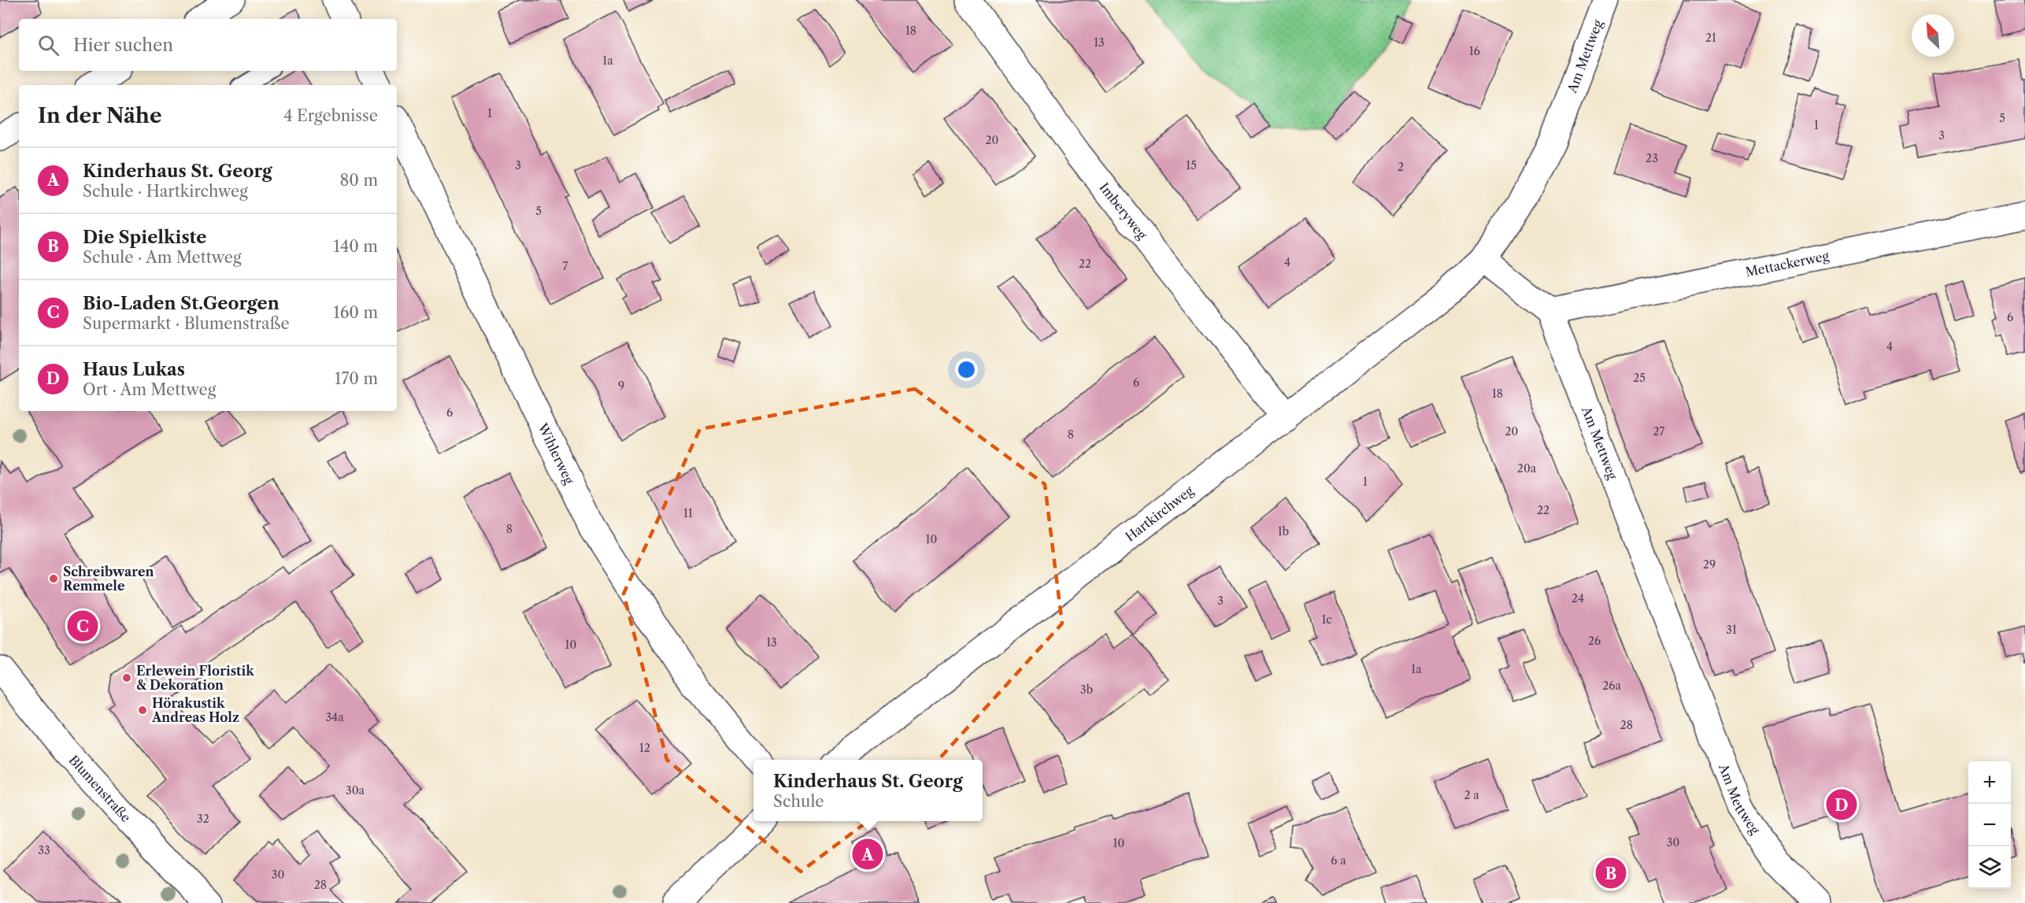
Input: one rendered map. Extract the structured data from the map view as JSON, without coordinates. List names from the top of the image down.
{
  "streets": {
    "street": [
      "Am Mettweg",
      "Imberyweg",
      "Mettackerweg",
      "Wihlerweg",
      "Hartkirchweg",
      "Blumenstraße"
    ]
  },
  "crossings": [
    ["Am Mettweg", "Mettackerweg"],
    ["Am Mettweg", "Hartkirchweg"],
    ["Imberyweg", "Hartkirchweg"]
  ],
  "places": ["Schreibwaren Remmele", "Erlewein Floristik & Dekoration", "Hörakustik Andreas Holz"],
  "house_numbers": [
    "18",
    "21",
    "13",
    "16",
    "1a",
    "1",
    "5",
    "1",
    "3",
    "20",
    "23",
    "3",
    "15",
    "2",
    "5",
    "4",
    "22",
    "7",
    "6",
    "4",
    "25",
    "6",
    "9",
    "18",
    "6",
    "20",
    "27",
    "8",
    "20a",
    "1",
    "22",
    "11",
    "8",
    "1b",
    "10",
    "29",
    "24",
    "3",
    "1c",
    "31",
    "26",
    "13",
    "10",
    "1a",
    "26a",
    "3b",
    "34a",
    "28",
    "12",
    "30a",
    "2 a",
    "32",
    "30",
    "10",
    "33",
    "6 a",
    "30",
    "28"
  ],
  "north": "top left",
  "page": {
    "search": "Hier suchen",
    "heading": ["In der Nähe", "4 Ergebnisse"],
    "list": [
      {
        "mark": "A",
        "name": "Kinderhaus St. Georg",
        "note": "Schule · Hartkirchweg",
        "value": "80 m"
      },
      {
        "mark": "B",
        "name": "Die Spielkiste",
        "note": "Schule · Am Mettweg",
        "value": "140 m"
      },
      {
        "mark": "C",
        "name": "Bio-Laden St.Georgen",
        "note": "Supermarkt · Blumenstraße",
        "value": "160 m"
      },
      {
        "mark": "D",
        "name": "Haus Lukas",
        "note": "Ort · Am Mettweg",
        "value": "170 m"
      }
    ],
    "pins": [
      "C",
      "D",
      "A",
      "B"
    ],
    "popup": ["Kinderhaus St. Georg", "Schule"],
    "map_buttons": ["+", "−"]
  }
}
